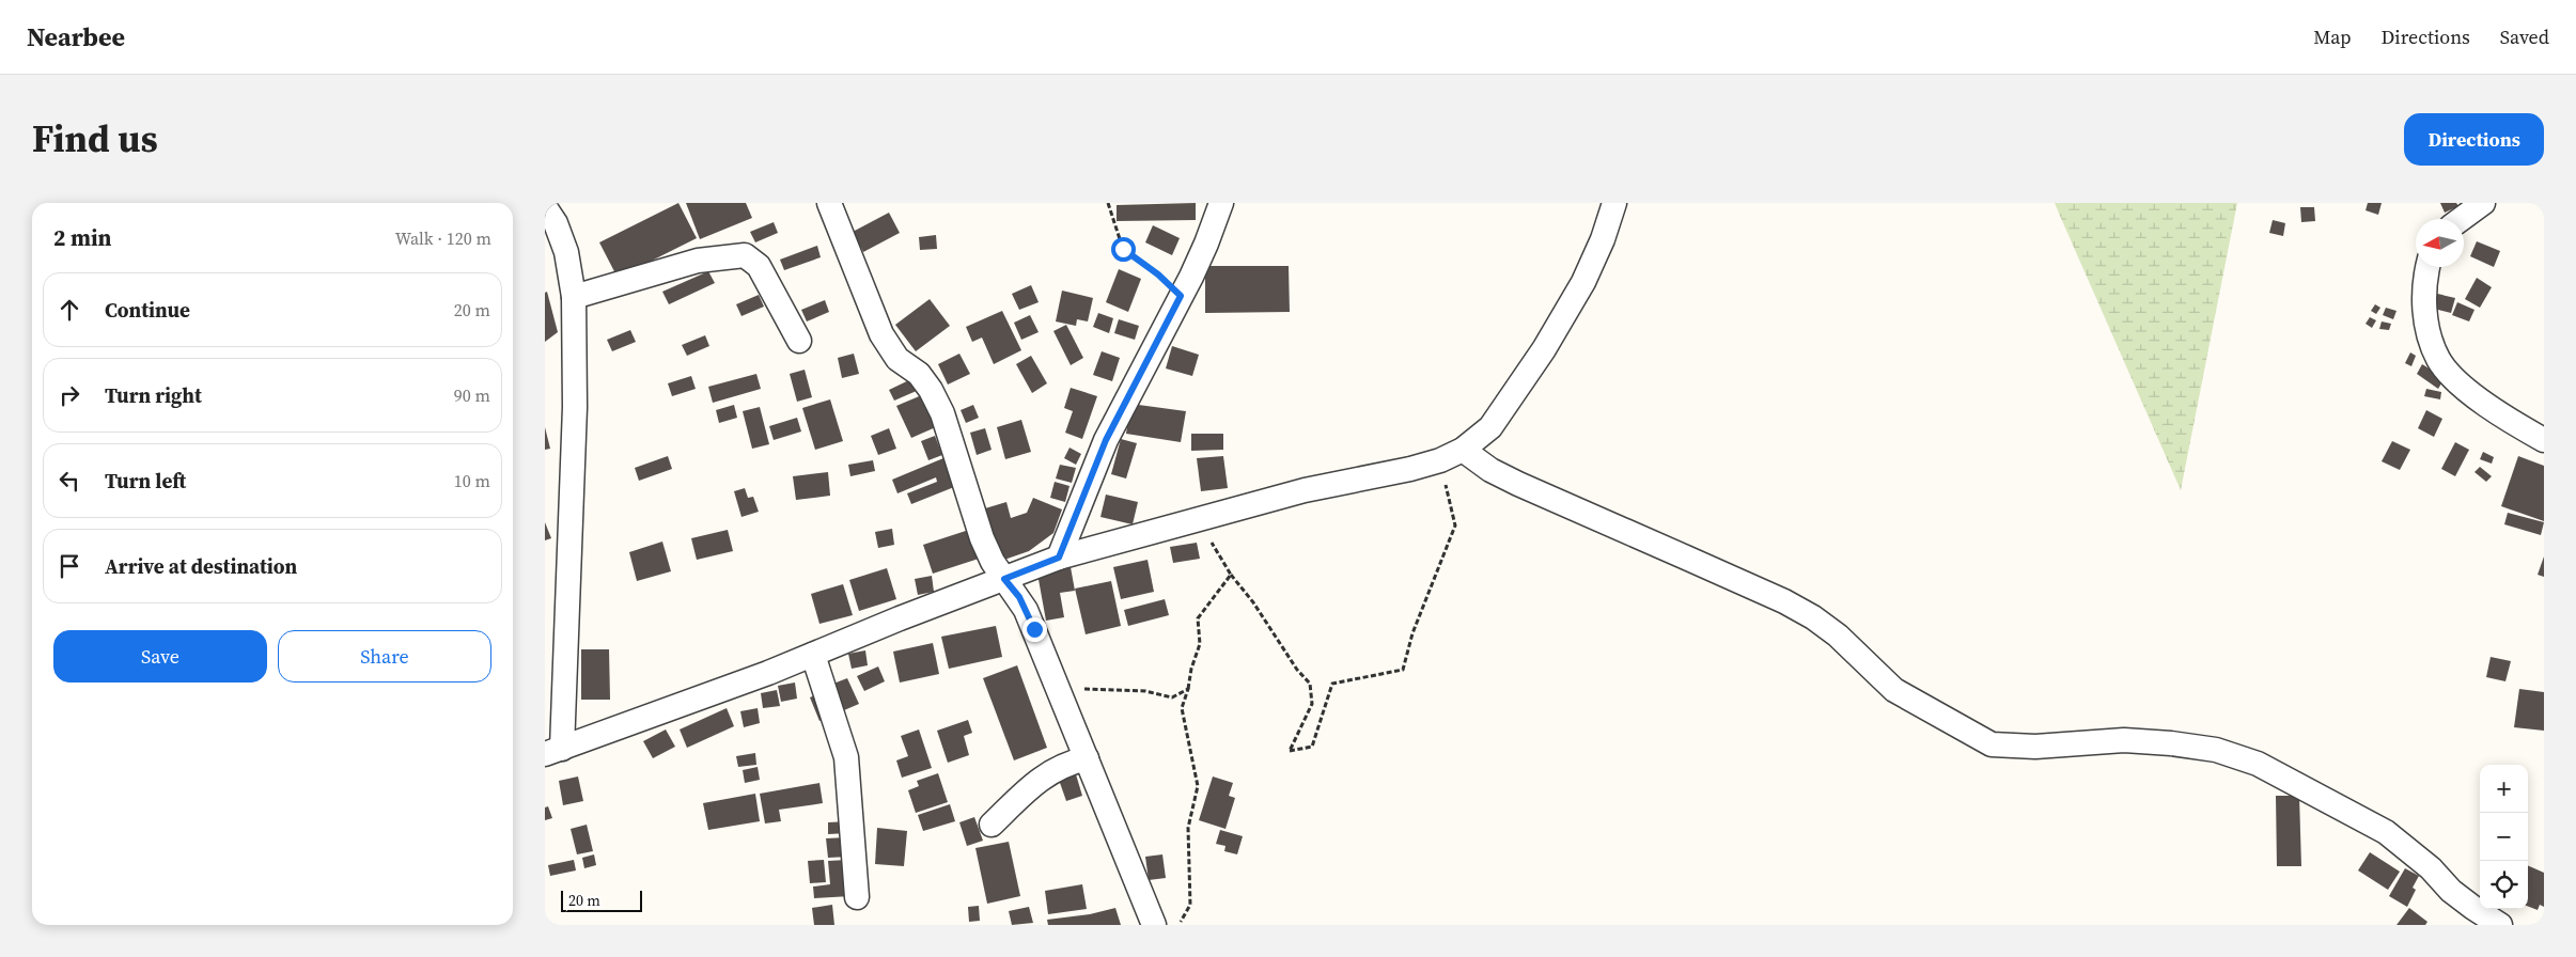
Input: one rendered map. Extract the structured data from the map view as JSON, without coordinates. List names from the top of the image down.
{
  "scale_bar": "20 m",
  "north": "left",
  "page": {
    "header": "Nearbee",
    "nav": ["Map", "Directions", "Saved"],
    "title": "Find us",
    "buttons": [
      "Directions",
      ["Save", "Share"]
    ],
    "heading": ["2 min", "Walk · 120 m"],
    "list": [
      ["Continue", "20 m"],
      ["Turn right", "90 m"],
      ["Turn left", "10 m"],
      "Arrive at destination"
    ],
    "map_buttons": ["+", "−"],
    "scale": "20 m"
  }
}
